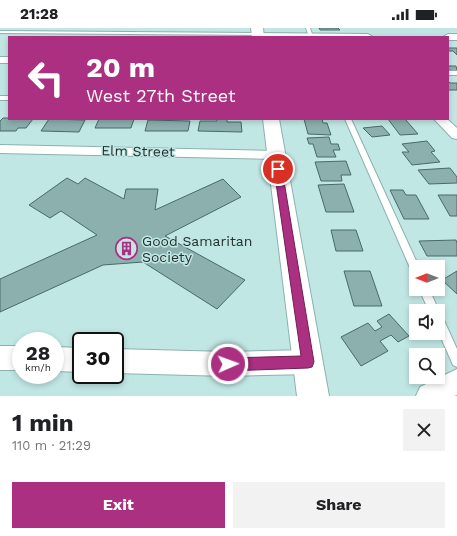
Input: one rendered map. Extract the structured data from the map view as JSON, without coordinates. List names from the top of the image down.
{
  "streets": {
    "street": ["Elm Street"]
  },
  "places": {
    "building": ["Good Samaritan Society"]
  },
  "north": "left",
  "page": {
    "status": "21:28",
    "turn": ["20 m", "West 27th Street"],
    "speed": "28 km/h",
    "limit": "30",
    "heading": ["1 min", "110 m · 21:29"],
    "buttons": ["Exit", "Share"]
  }
}
